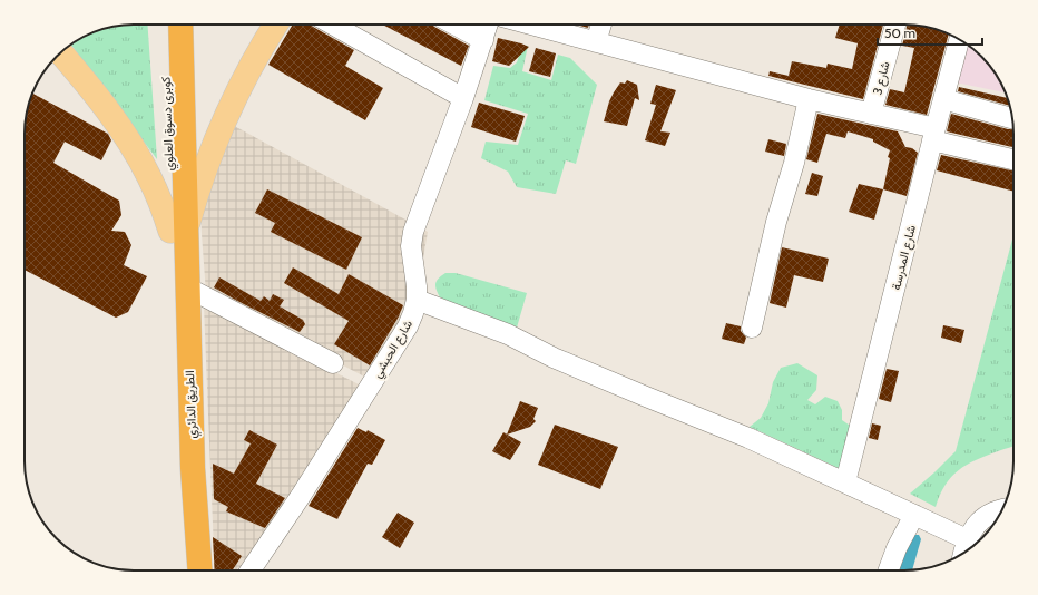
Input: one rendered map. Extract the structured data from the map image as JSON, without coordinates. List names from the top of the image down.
{
  "streets": {
    "highway": ["كوبرى دسوق العلوي", "الطريق الدائري"],
    "street": ["شارع 3", "شارع المدرسة", "شارع الحبشي"]
  },
  "crossings": [
    ["كوبرى دسوق العلوي", "الطريق الدائري"]
  ],
  "scale_bar": "50 m"
}
